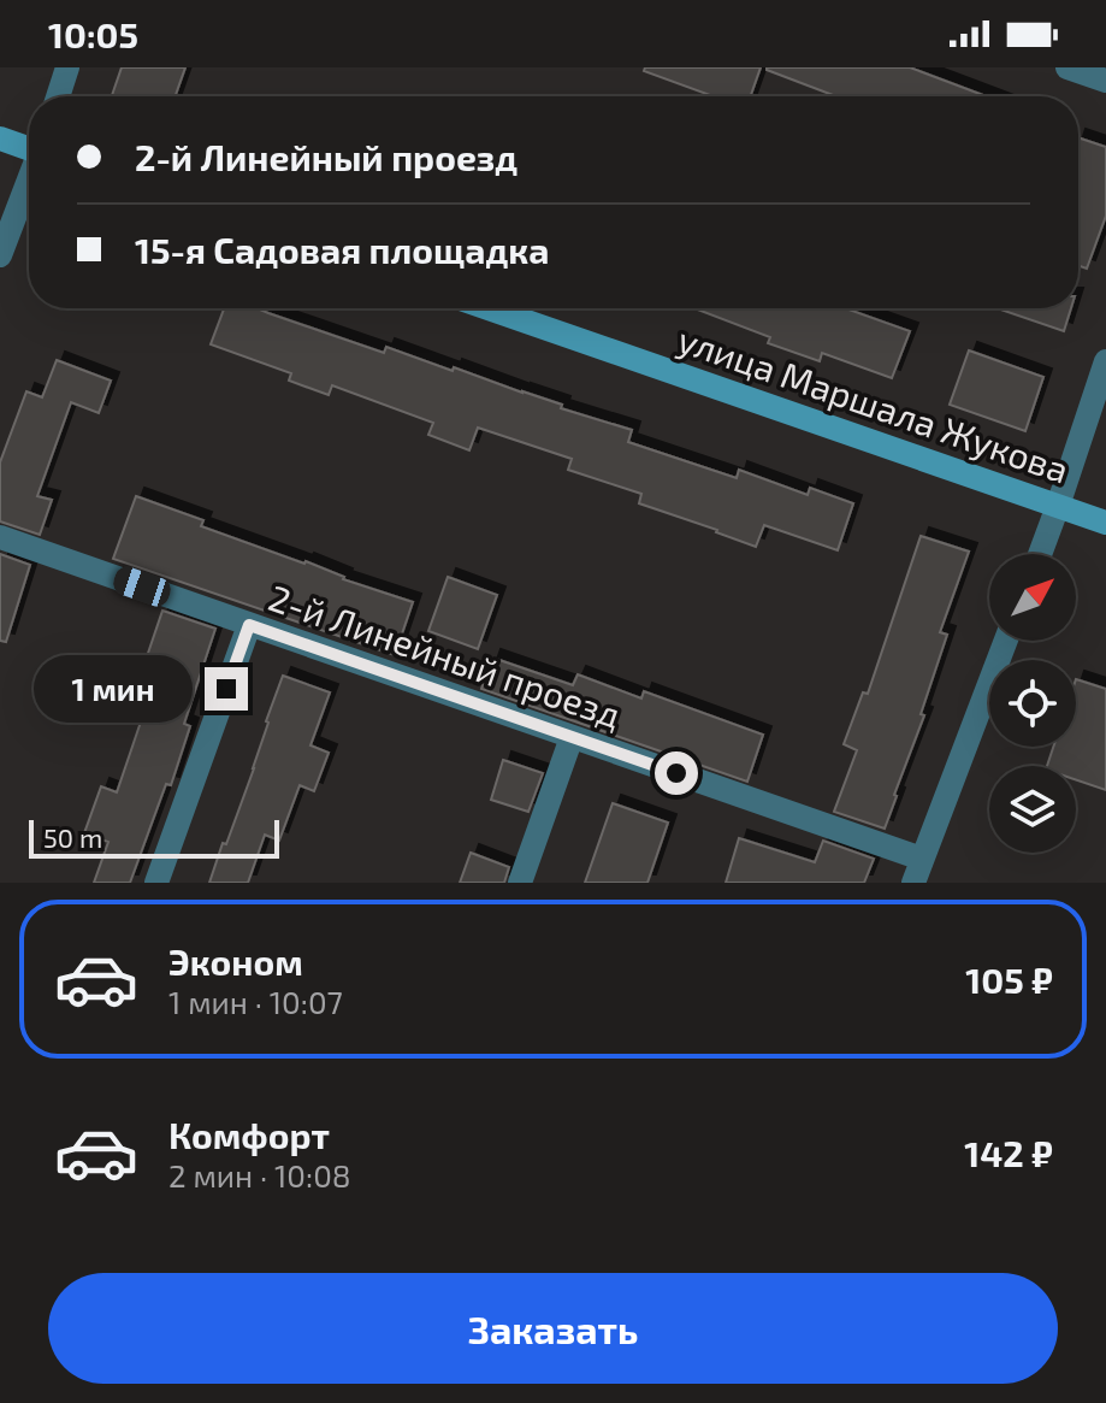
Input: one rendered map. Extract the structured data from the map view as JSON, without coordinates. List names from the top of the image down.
{
  "streets": {
    "main road": ["улица Маршала Жукова"],
    "street": ["2-й Линейный проезд"]
  },
  "scale_bar": "50 m",
  "north": "top right",
  "page": {
    "status": "10:05",
    "banner": ["2-й Линейный проезд", "15-я Садовая площадка"],
    "bubble": "1 мин",
    "scale": "50 m",
    "list": [
      {
        "name": "Эконом",
        "note": "1 мин · 10:07",
        "value": "105 ₽"
      },
      {
        "name": "Комфорт",
        "note": "2 мин · 10:08",
        "value": "142 ₽"
      }
    ],
    "buttons": "Заказать"
  }
}
